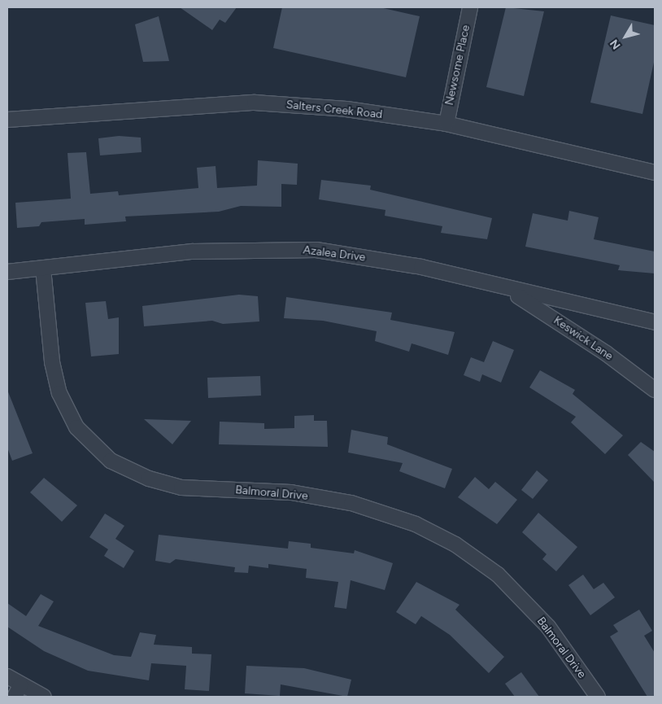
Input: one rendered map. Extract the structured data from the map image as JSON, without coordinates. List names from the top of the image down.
{
  "streets": {
    "street": [
      "Newsome Place",
      "Salters Creek Road",
      "Azalea Drive",
      "Keswick Lane",
      "Balmoral Drive"
    ]
  },
  "crossings": [
    ["Newsome Place", "Salters Creek Road"],
    ["Azalea Drive", "Keswick Lane"],
    ["Azalea Drive", "Balmoral Drive"]
  ],
  "north": "bottom left"
}
